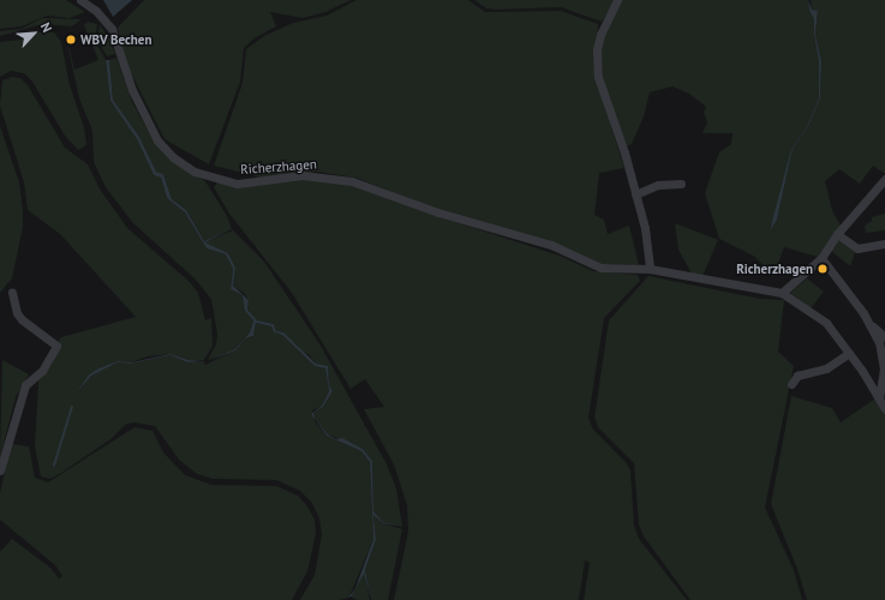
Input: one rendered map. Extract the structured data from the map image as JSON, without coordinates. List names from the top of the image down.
{
  "streets": {
    "street": ["Richerzhagen"]
  },
  "places": ["WBV Bechen", "Richerzhagen"],
  "north": "top right"
}
